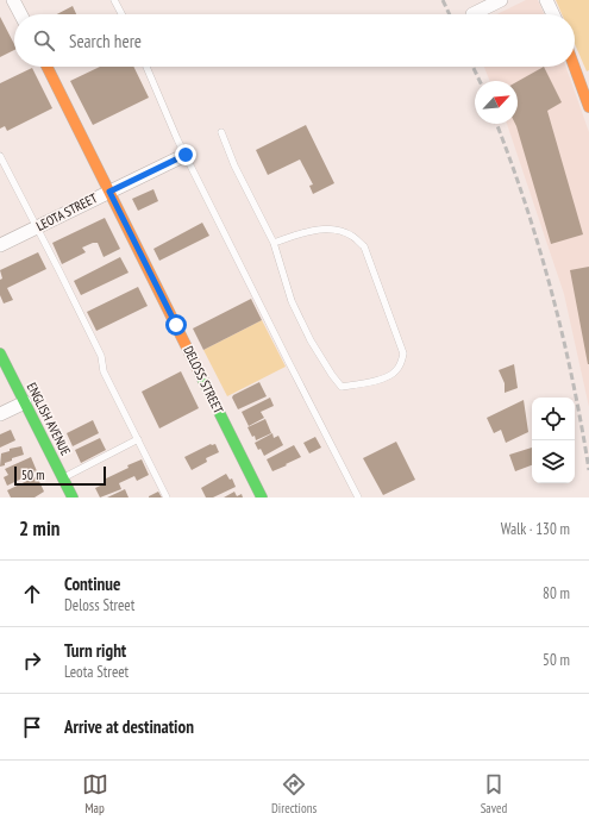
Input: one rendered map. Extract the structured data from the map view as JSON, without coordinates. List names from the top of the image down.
{
  "streets": {
    "street": ["LEOTA STREET", "DELOSS STREET", "ENGLISH AVENUE"]
  },
  "crossings": [
    ["LEOTA STREET", "DELOSS STREET"]
  ],
  "scale_bar": "50 m",
  "north": "top right",
  "page": {
    "search": "Search here",
    "scale": "50 m",
    "heading": ["2 min", "Walk · 130 m"],
    "list": [
      ["Continue", "Deloss Street", "80 m"],
      ["Turn right", "Leota Street", "50 m"],
      "Arrive at destination"
    ],
    "nav": ["Map", "Directions", "Saved"]
  }
}
